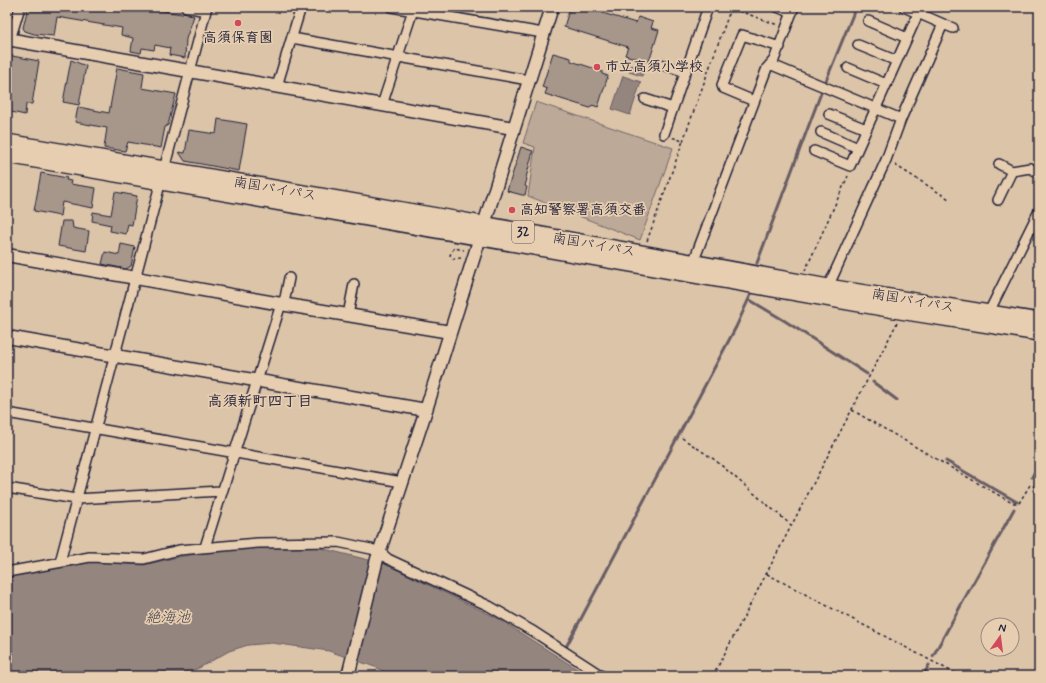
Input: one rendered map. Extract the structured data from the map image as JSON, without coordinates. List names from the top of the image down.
{
  "streets": {
    "highway": ["南国バイパス", "32"]
  },
  "districts": ["高須新町四丁目"],
  "water": ["絶海池"],
  "places": ["高須保育園", "市立高須小学校", "高知警察署高須交番"],
  "north": "top"
}
